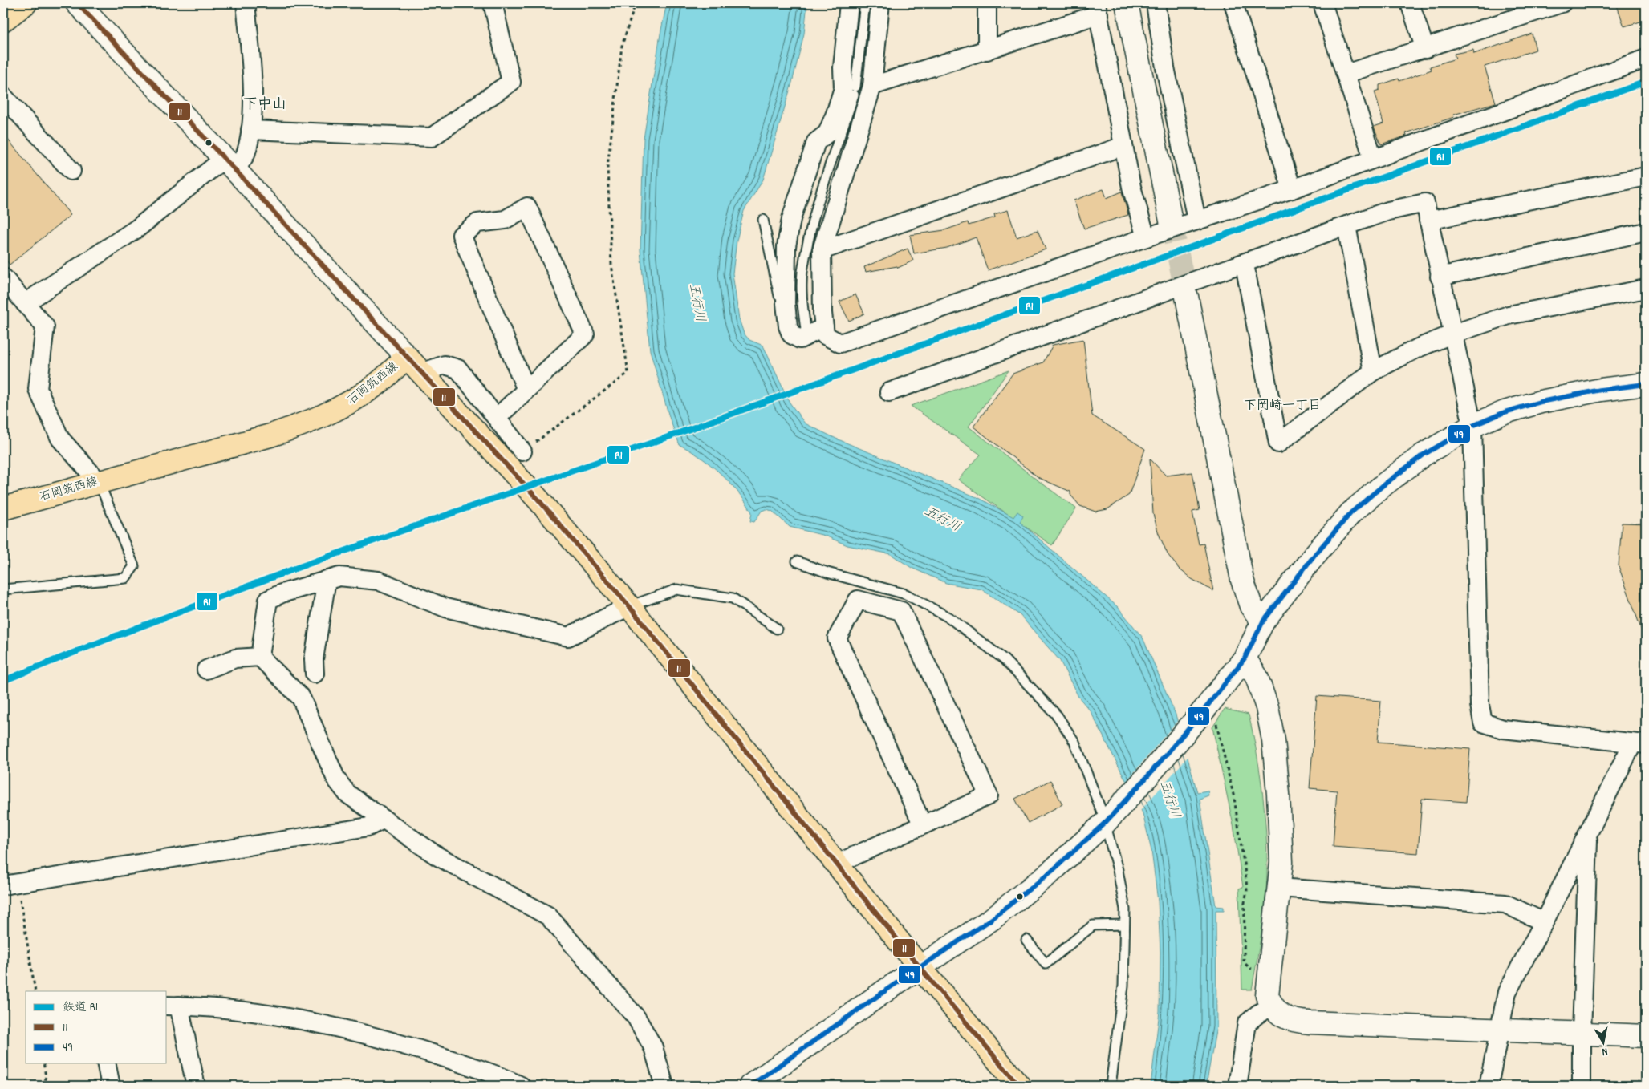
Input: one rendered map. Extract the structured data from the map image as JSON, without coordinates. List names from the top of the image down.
{
  "streets": {
    "main road": ["石岡筑西線"]
  },
  "districts": ["下中山", "下岡崎一丁目"],
  "water": ["五行川"],
  "lines": ["transit line 11", "rail line R1", "transit line 49"],
  "legend": ["鉄道 R1", "11", "49"],
  "north": "bottom"
}
